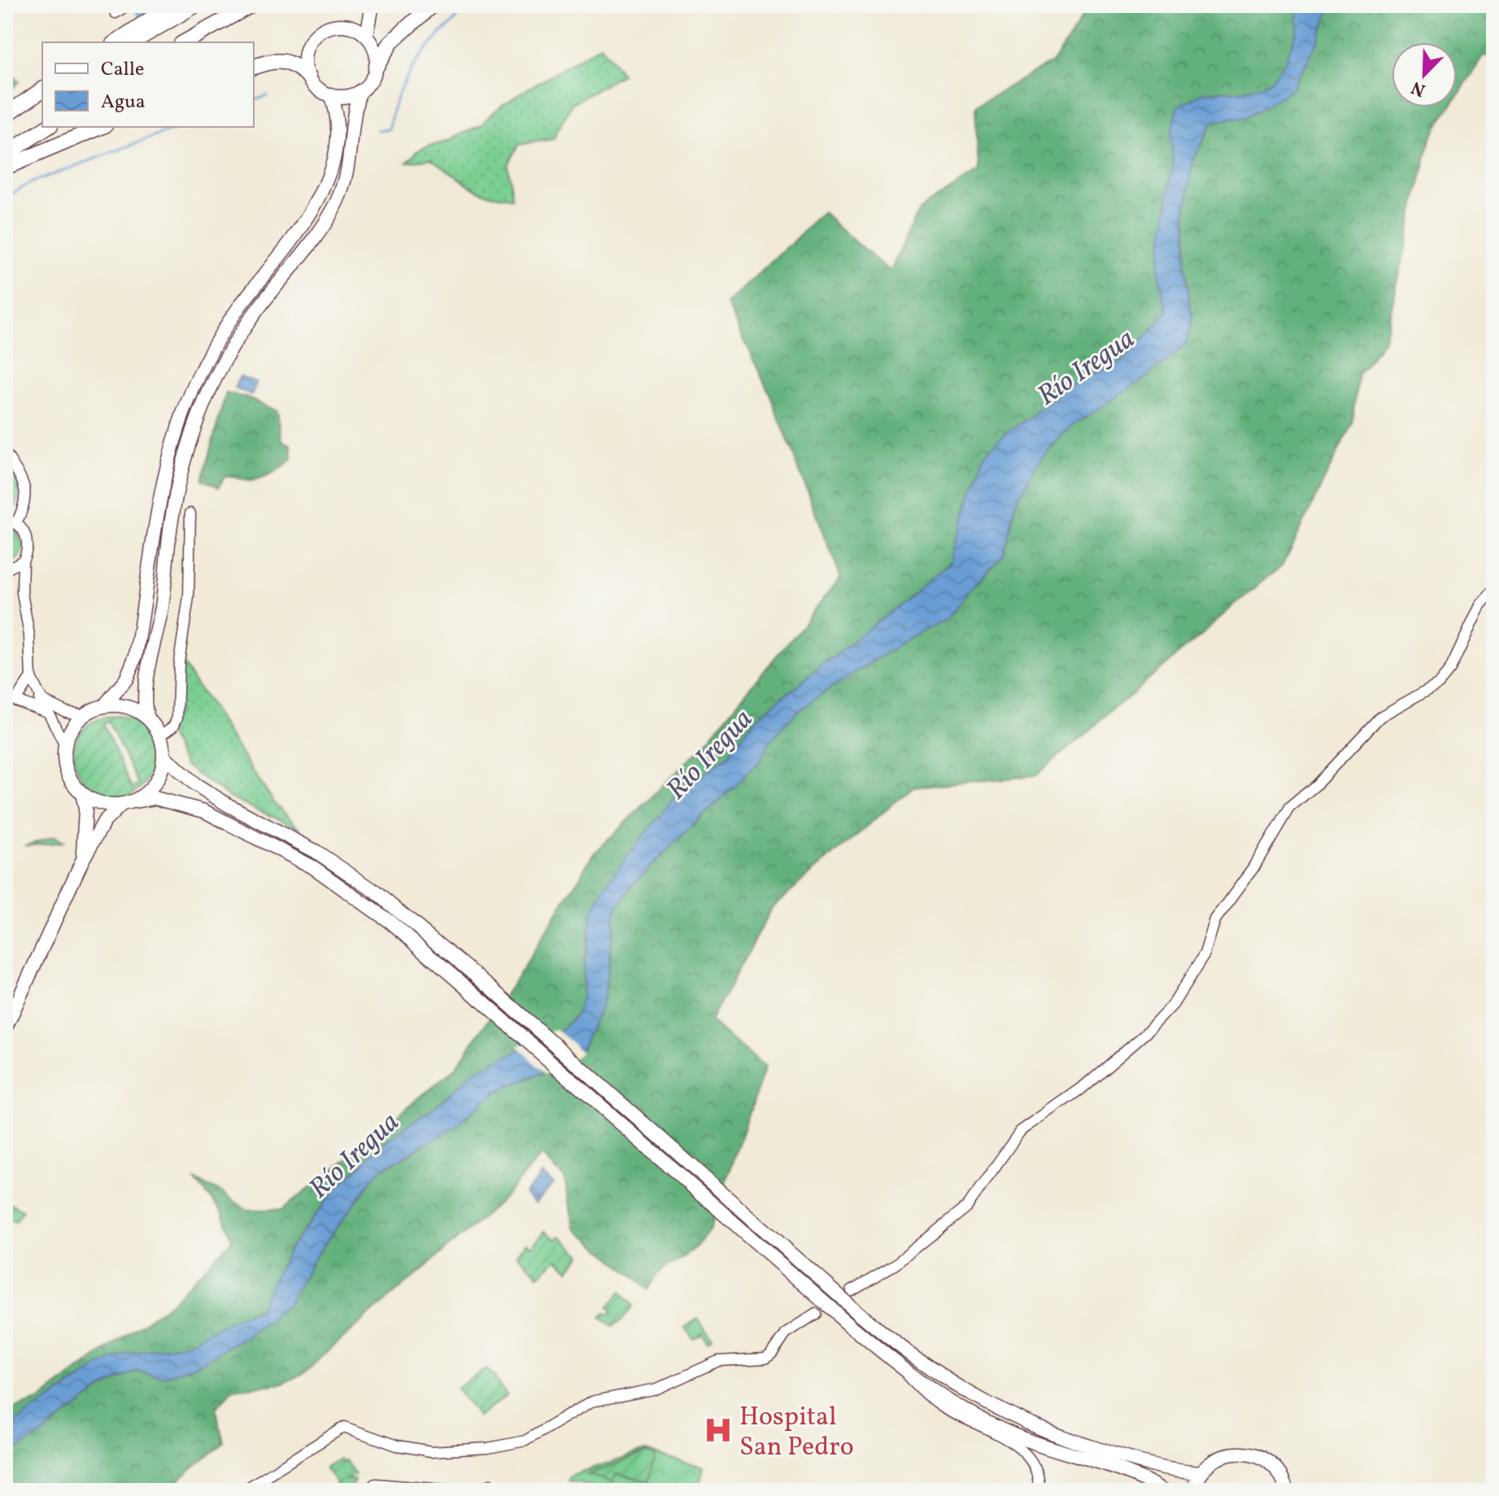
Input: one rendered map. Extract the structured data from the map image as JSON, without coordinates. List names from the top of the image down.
{
  "water": ["Río Iregua"],
  "places": {
    "hospital": ["Hospital San Pedro"]
  },
  "legend": ["Calle", "Agua"],
  "north": "bottom left"
}
